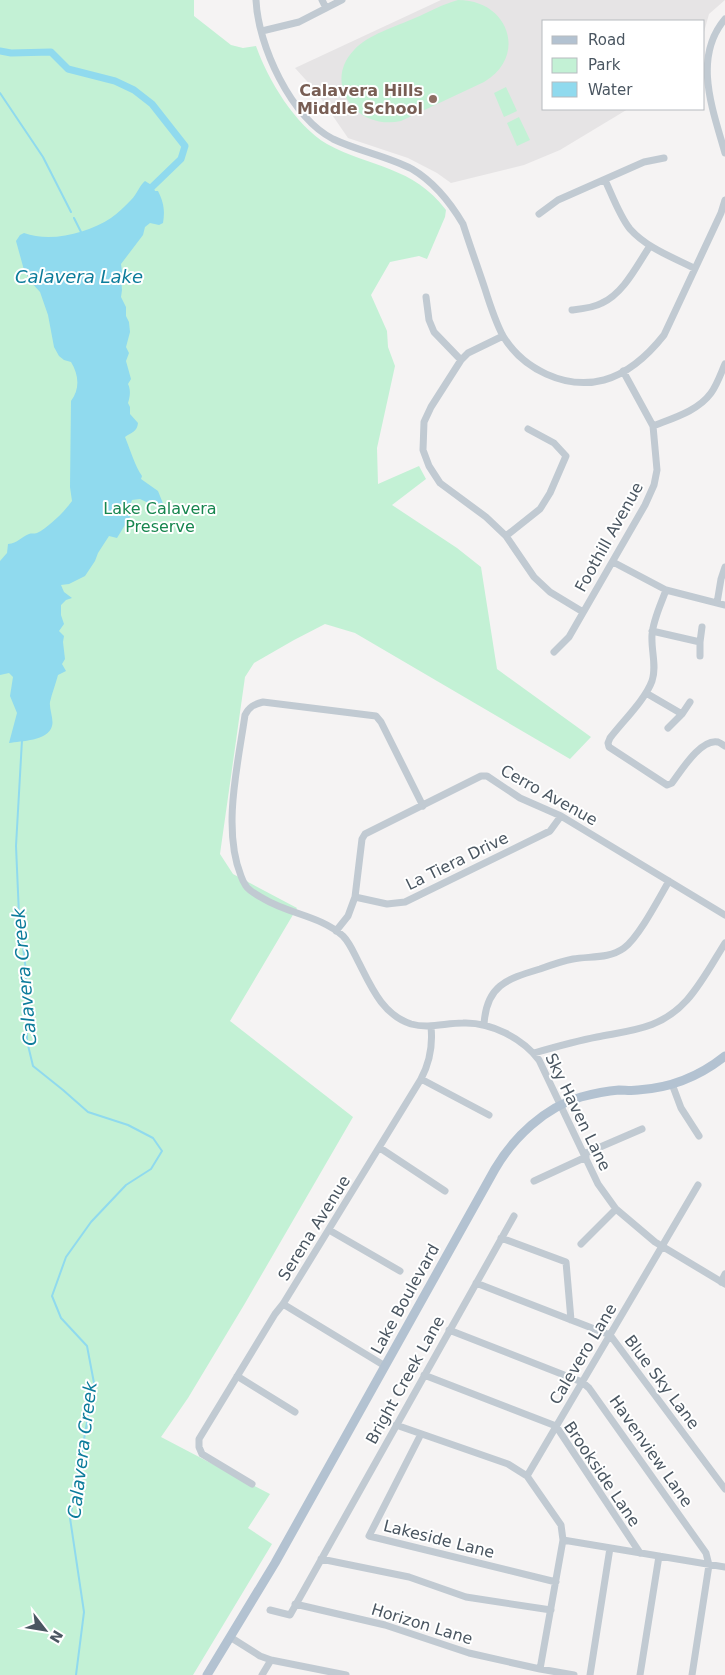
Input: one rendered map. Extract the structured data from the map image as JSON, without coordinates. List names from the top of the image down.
{
  "streets": {
    "main road": ["Lake Boulevard"],
    "street": [
      "Foothill Avenue",
      "Cerro Avenue",
      "La Tiera Drive",
      "Sky Haven Lane",
      "Serena Avenue",
      "Calevero Lane",
      "Bright Creek Lane",
      "Blue Sky Lane",
      "Havenview Lane",
      "Brookside Lane",
      "Lakeside Lane",
      "Horizon Lane"
    ]
  },
  "crossings": [
    ["Cerro Avenue", "La Tiera Drive"],
    ["Cerro Avenue", "Sky Haven Lane"],
    ["Sky Haven Lane", "Serena Avenue"],
    ["Sky Haven Lane", "Lake Boulevard"],
    ["Sky Haven Lane", "Calevero Lane"],
    ["Calevero Lane", "Blue Sky Lane"],
    ["Calevero Lane", "Havenview Lane"],
    ["Calevero Lane", "Brookside Lane"],
    ["Bright Creek Lane", "Blue Sky Lane"],
    ["Bright Creek Lane", "Havenview Lane"],
    ["Bright Creek Lane", "Brookside Lane"],
    ["Bright Creek Lane", "Horizon Lane"]
  ],
  "water": ["Calavera Lake", "Calavera Creek"],
  "parks": ["Lake Calavera Preserve"],
  "places": ["Calavera Hills Middle School"],
  "legend": ["Road", "Park", "Water"],
  "north": "bottom right"
}
